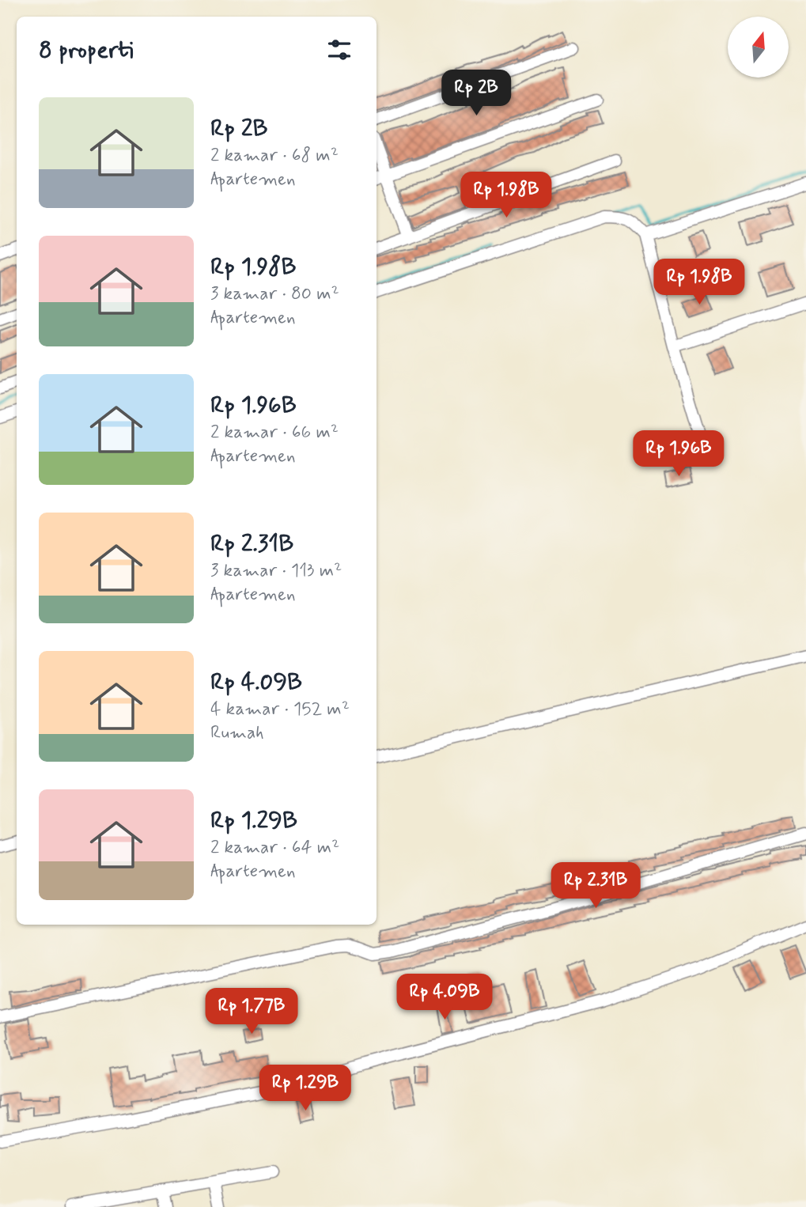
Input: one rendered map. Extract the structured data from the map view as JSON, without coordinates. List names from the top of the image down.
{
  "north": "top",
  "page": {
    "heading": "8 properti",
    "price": [
      "Rp 2B",
      "Rp 1.98B",
      "Rp 1.98B",
      "Rp 1.96B",
      "Rp 2.31B",
      "Rp 4.09B",
      "Rp 1.77B",
      "Rp 1.29B"
    ],
    "list": [
      {
        "name": "Rp 2B",
        "note": "2 kamar · 68 m² · Apartemen"
      },
      {
        "name": "Rp 1.98B",
        "note": "3 kamar · 80 m² · Apartemen"
      },
      {
        "name": "Rp 1.96B",
        "note": "2 kamar · 66 m² · Apartemen"
      },
      {
        "name": "Rp 2.31B",
        "note": "3 kamar · 113 m² · Apartemen"
      },
      {
        "name": "Rp 4.09B",
        "note": "4 kamar · 152 m² · Rumah"
      },
      {
        "name": "Rp 1.29B",
        "note": "2 kamar · 64 m² · Apartemen"
      }
    ]
  }
}
